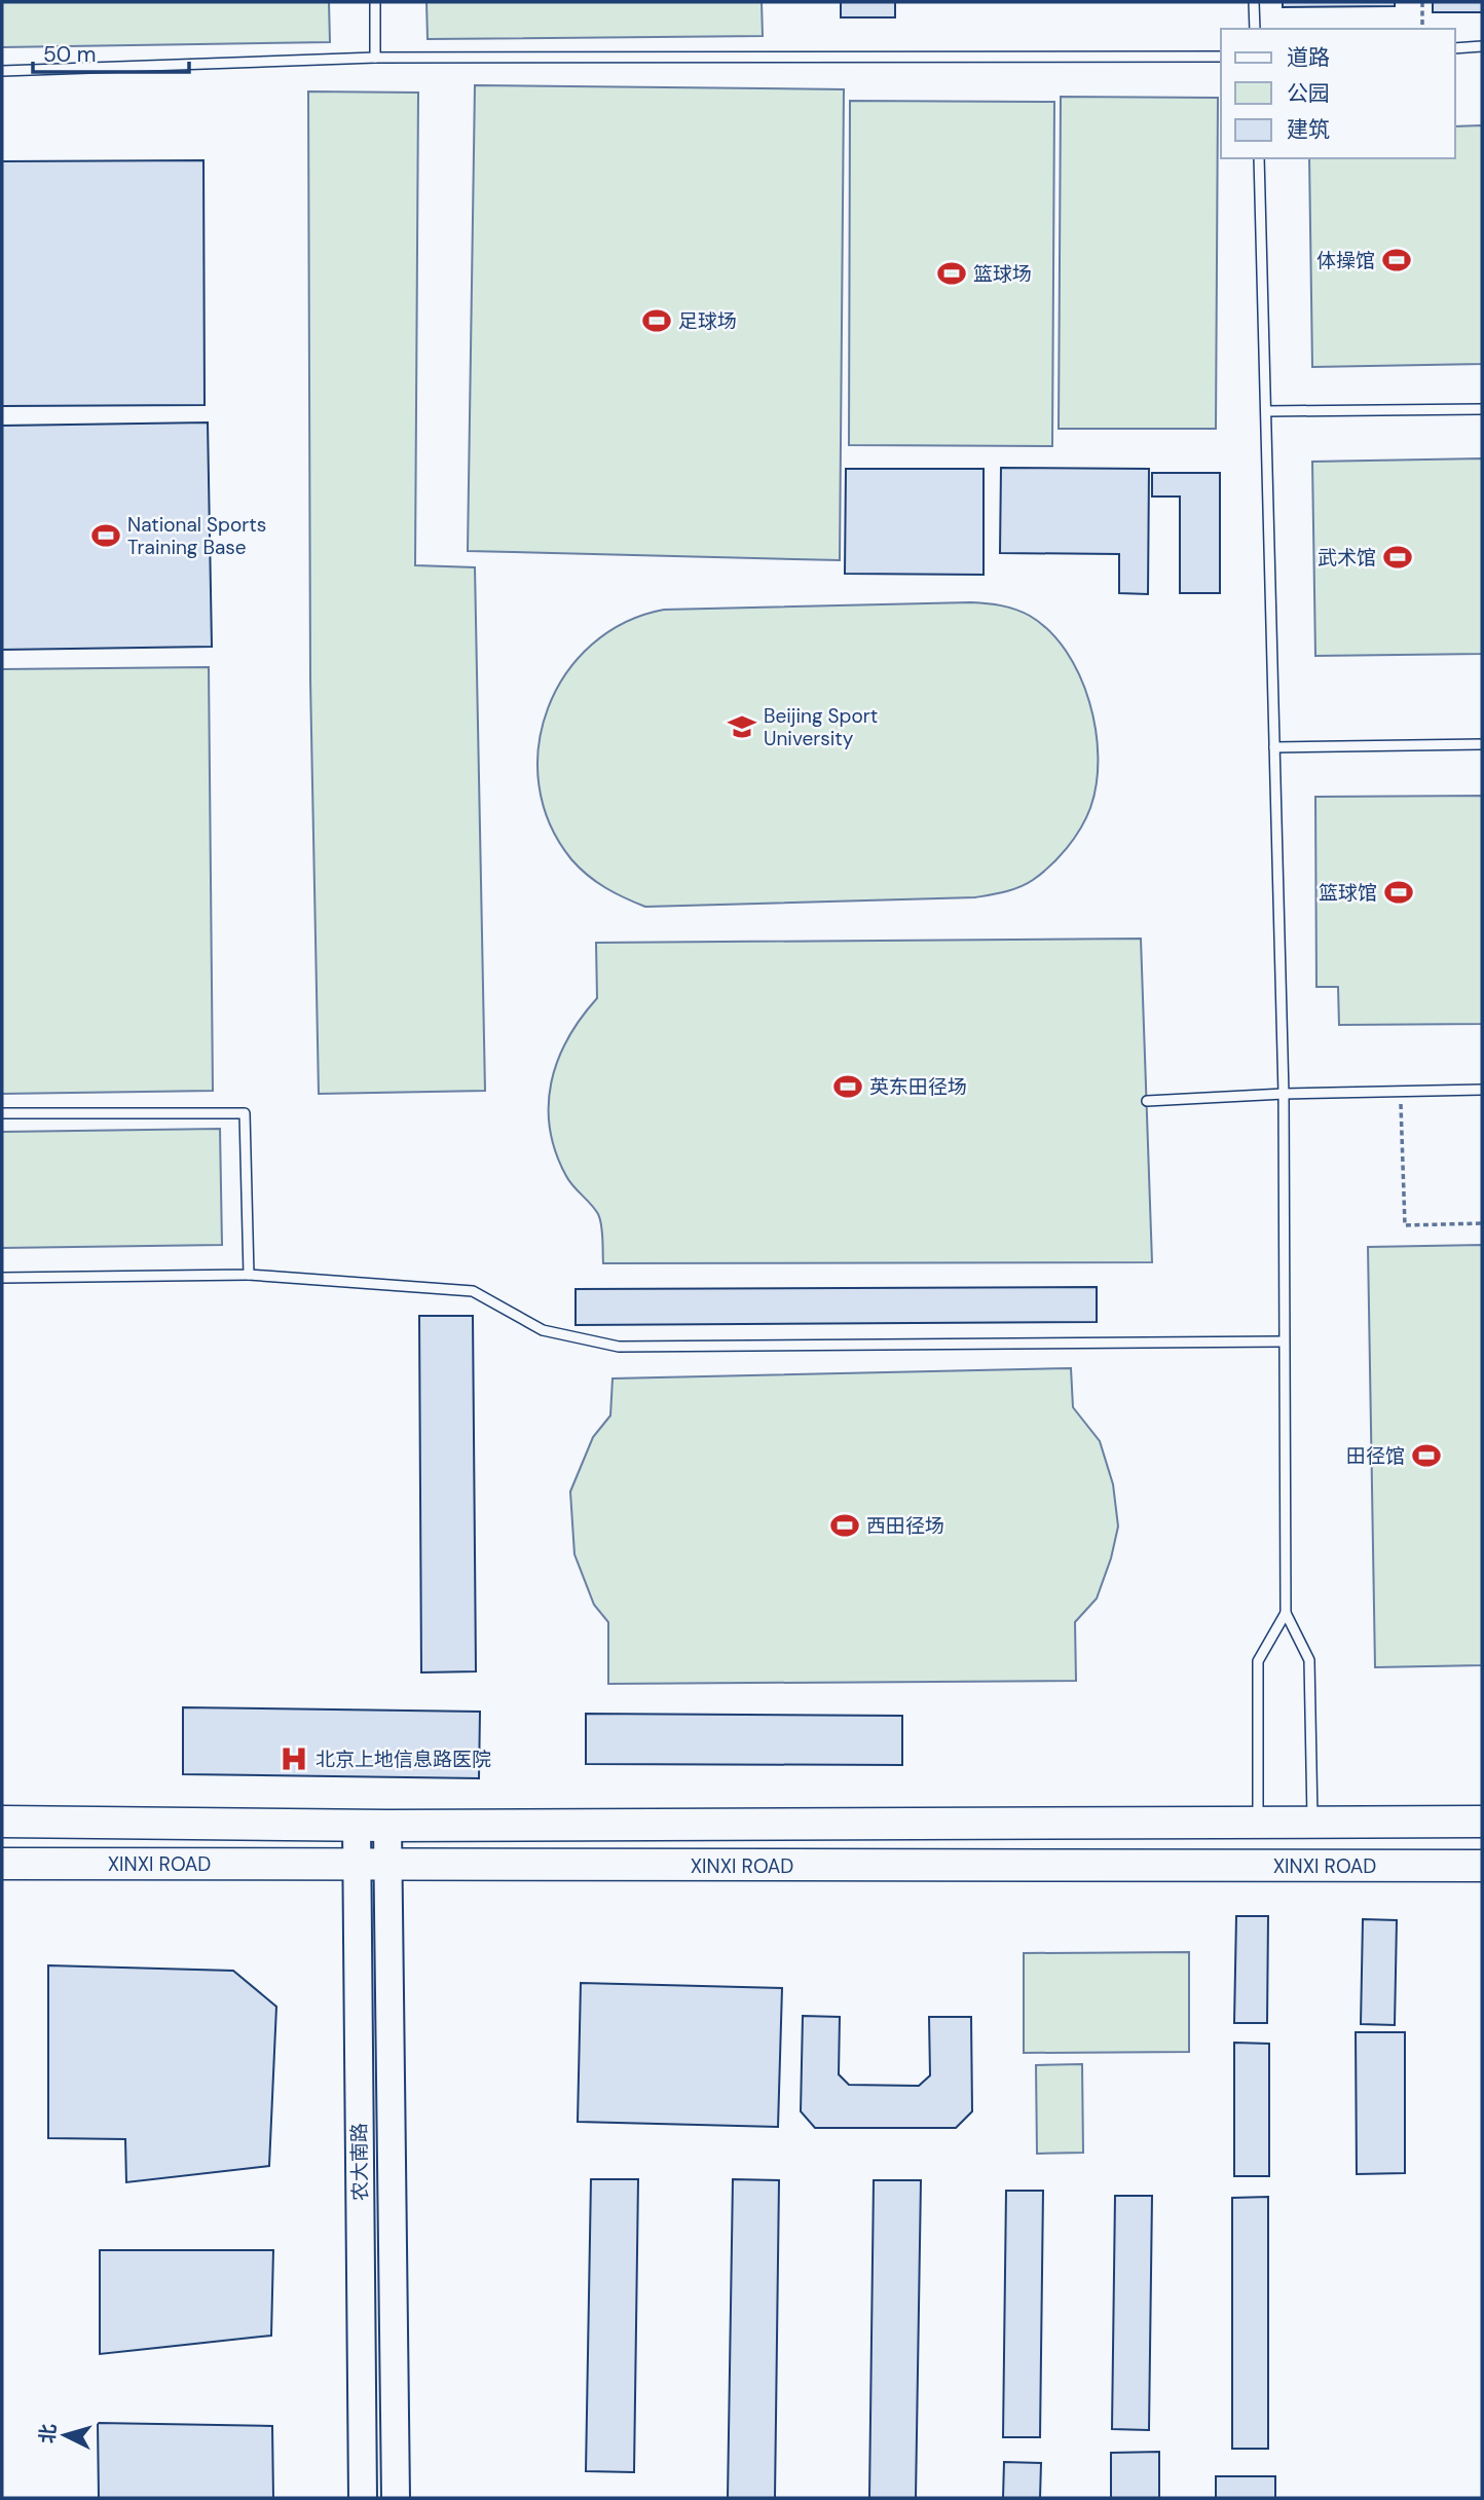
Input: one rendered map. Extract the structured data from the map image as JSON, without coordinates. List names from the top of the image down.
{
  "streets": {
    "main road": ["XINXI ROAD", "农大南路"]
  },
  "crossings": [
    ["XINXI ROAD", "农大南路"]
  ],
  "places": {
    "sports": [
      "体操馆",
      "篮球场",
      "足球场",
      "National Sports Training Base",
      "武术馆",
      "篮球馆",
      "英东田径场",
      "田径馆",
      "西田径场"
    ],
    "school or university": ["Beijing Sport University"],
    "hospital": ["北京上地信息路医院"]
  },
  "legend": ["道路", "公园", "建筑"],
  "scale_bar": "50 m",
  "north": "left"
}
